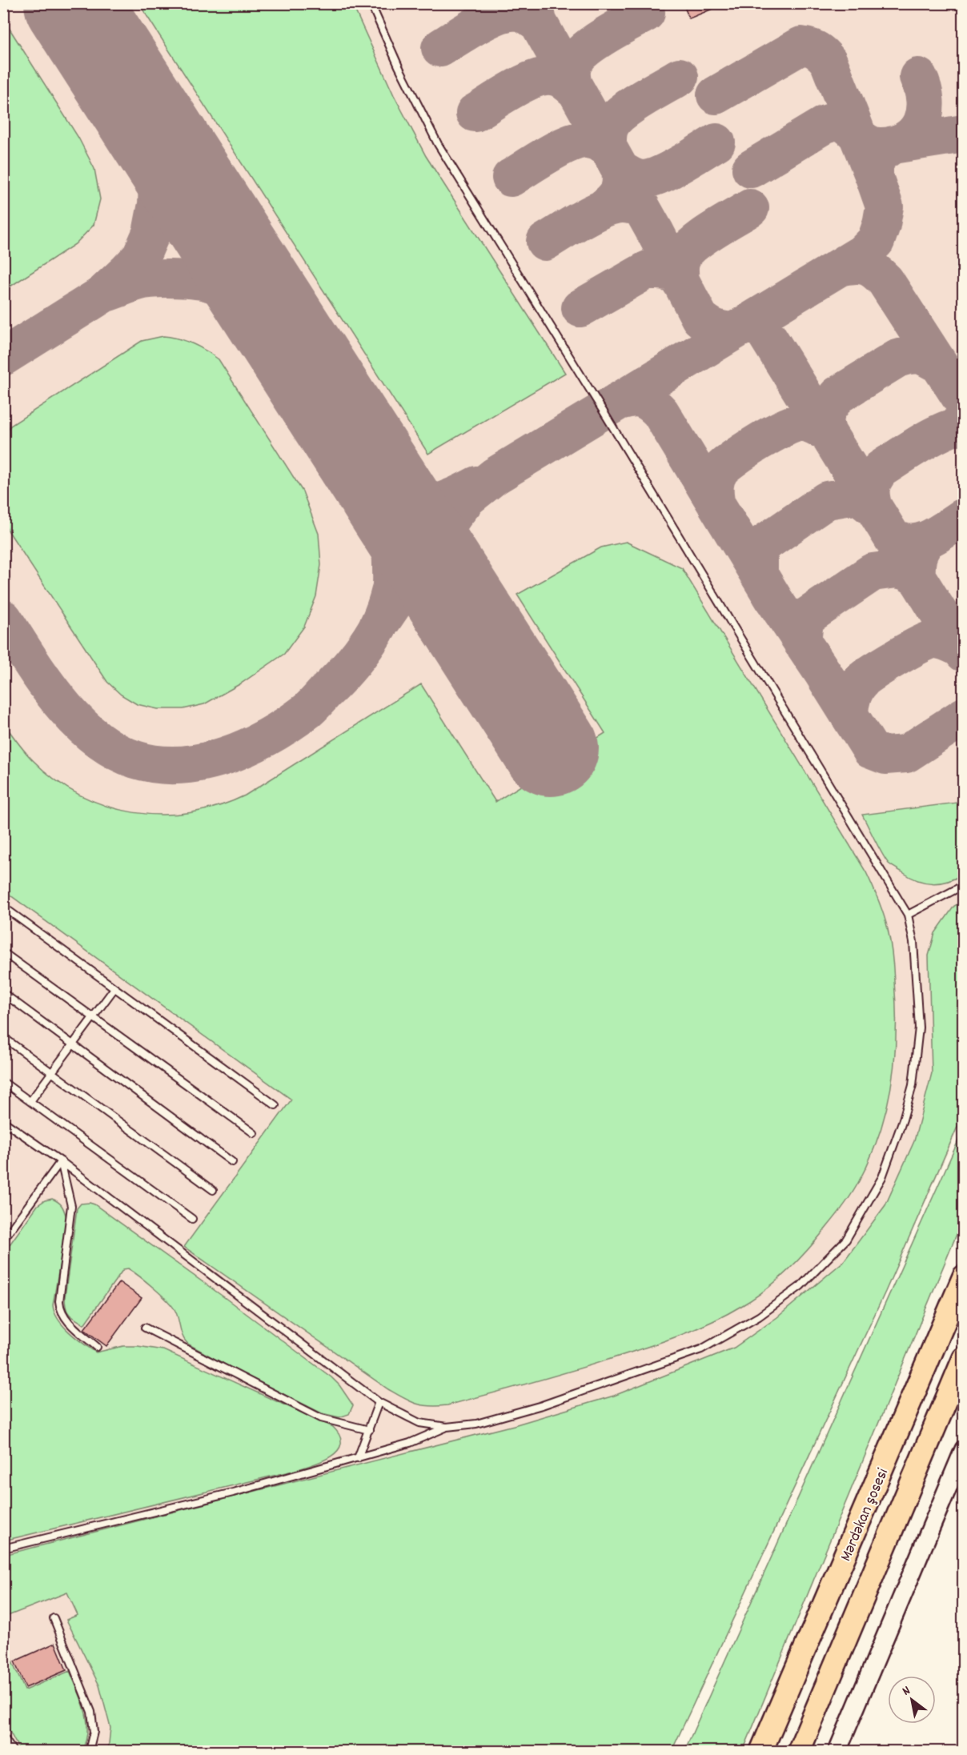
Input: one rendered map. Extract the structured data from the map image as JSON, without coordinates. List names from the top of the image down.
{
  "streets": {
    "highway": ["Mərdəkan şosesi"]
  },
  "north": "top left"
}
